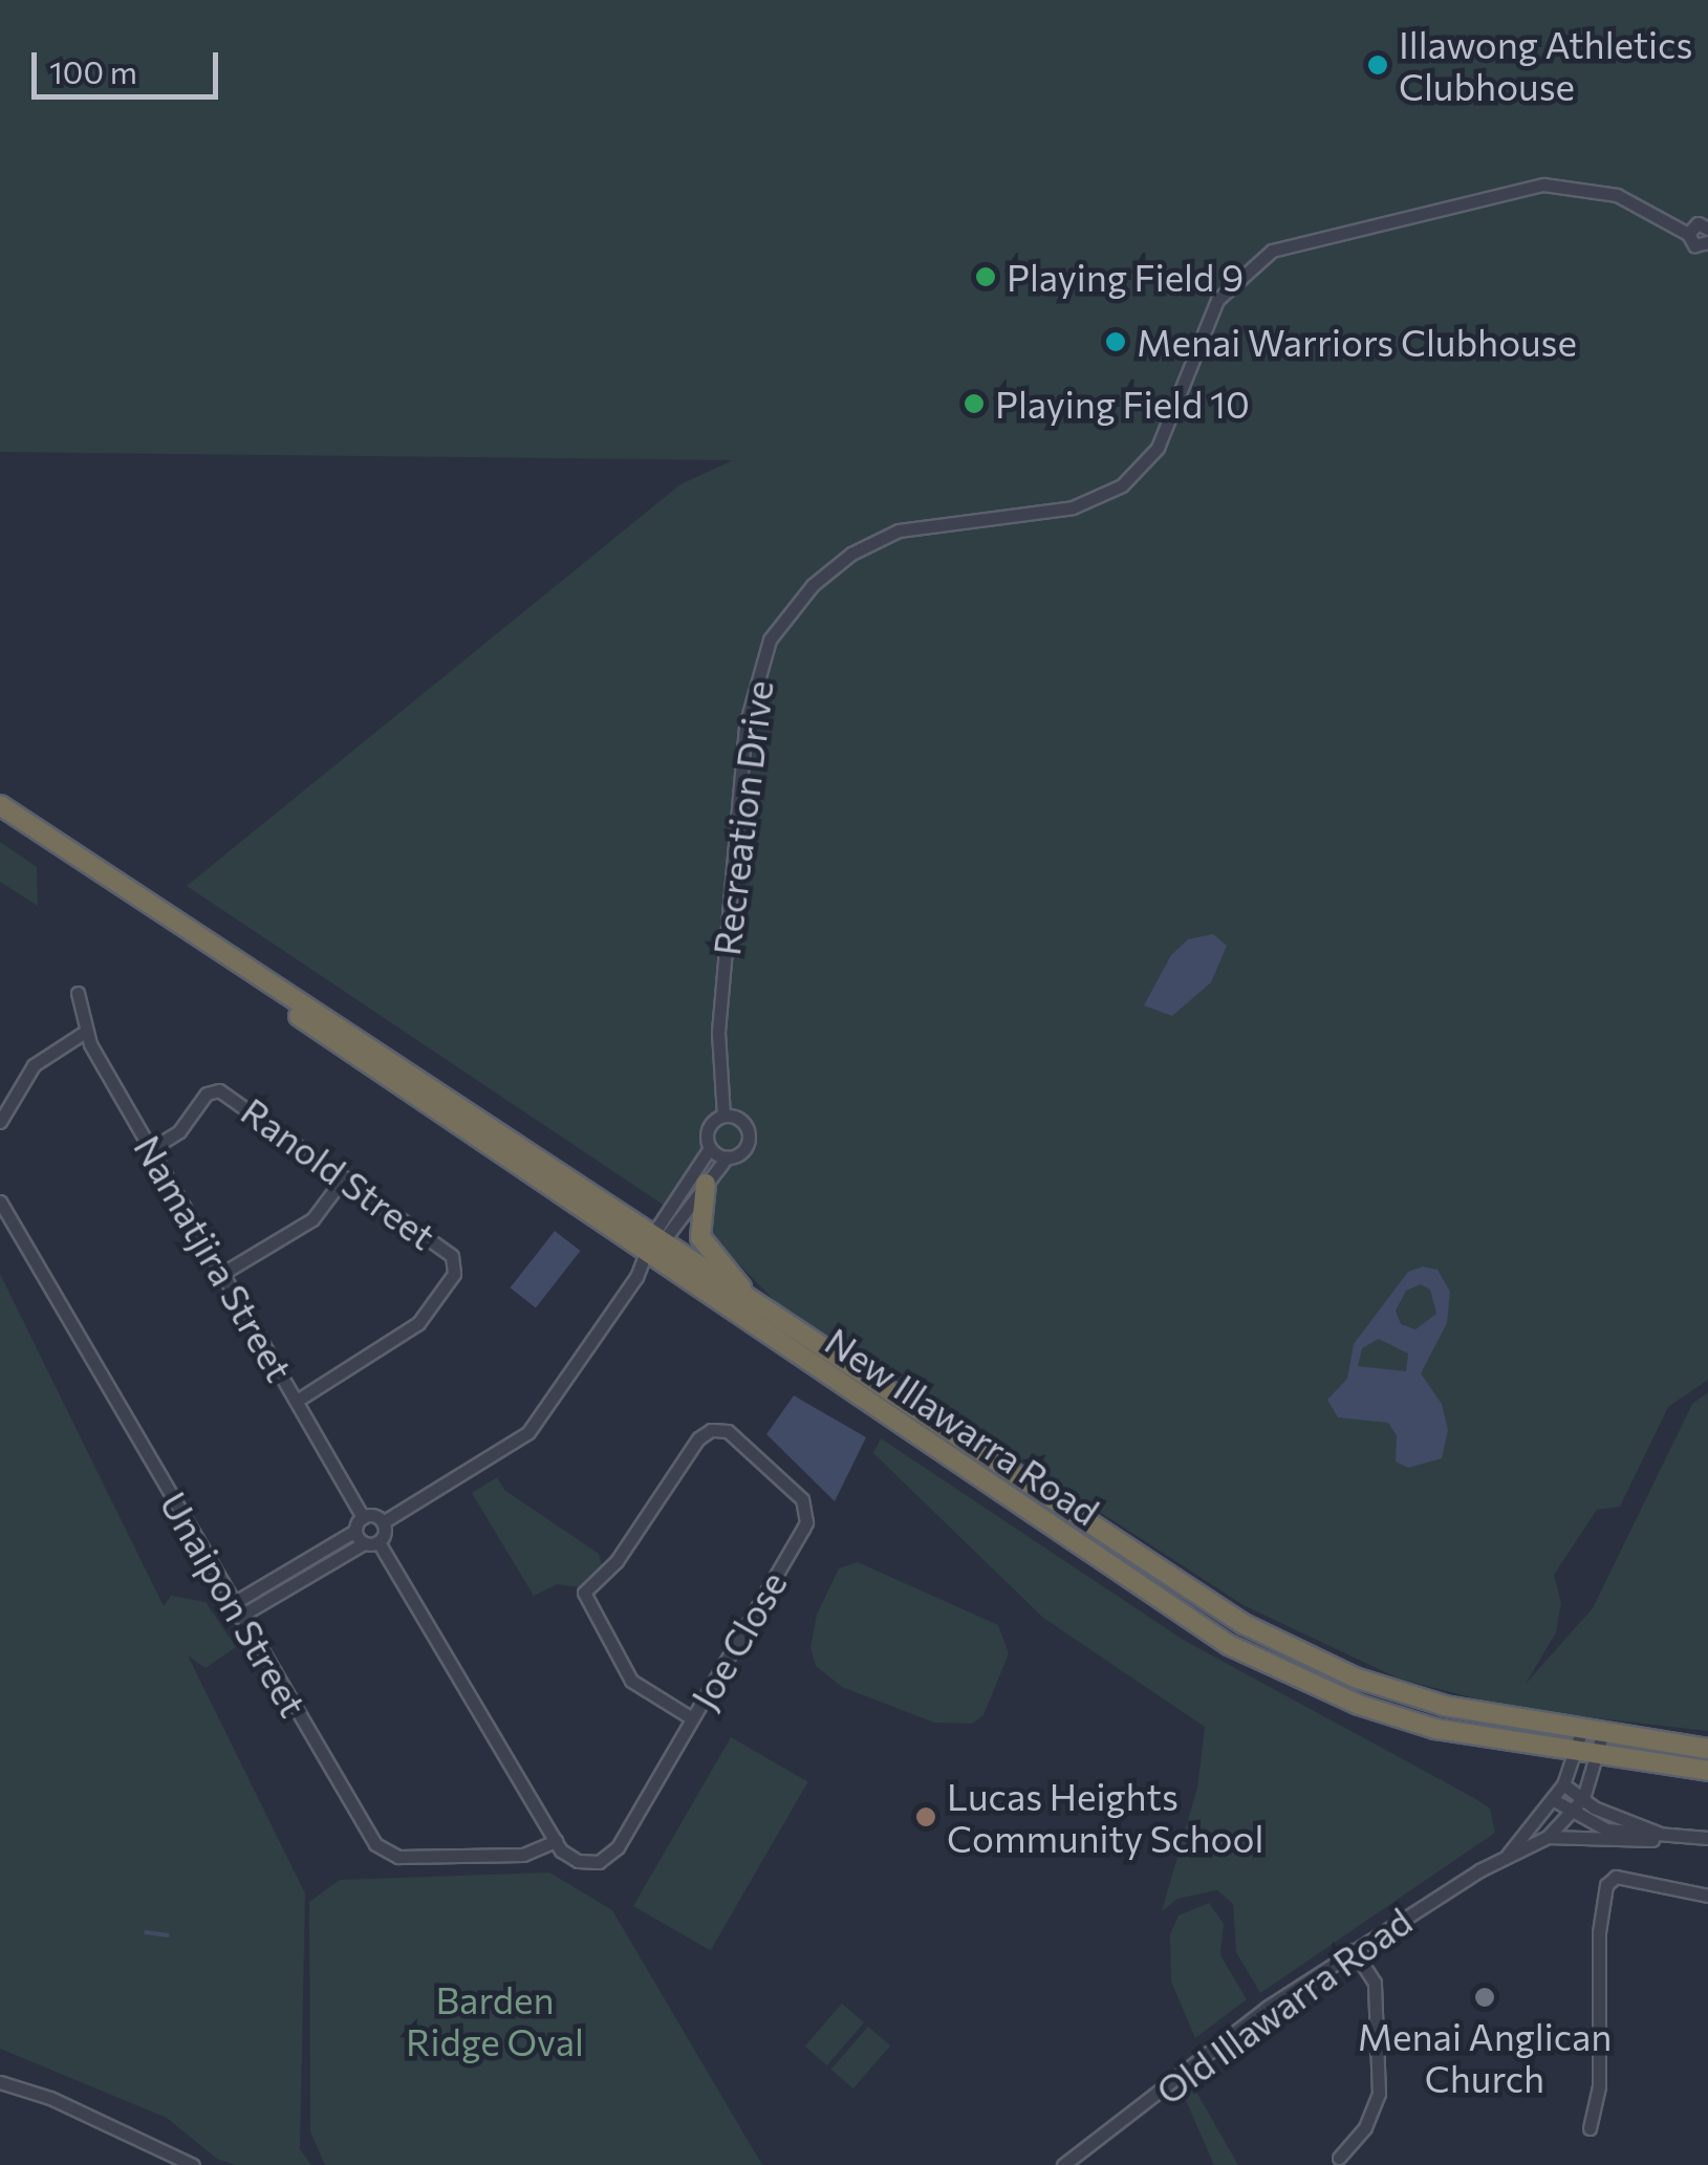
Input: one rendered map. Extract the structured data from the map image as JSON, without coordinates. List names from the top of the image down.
{
  "streets": {
    "highway": ["New Illawarra Road"],
    "street": [
      "Recreation Drive",
      "Ranold Street",
      "Namatjira Street",
      "Unaipon Street",
      "Joe Close",
      "Old Illawarra Road"
    ]
  },
  "crossings": [
    ["Ranold Street", "Namatjira Street"],
    ["New Illawarra Road", "Old Illawarra Road"],
    ["Unaipon Street", "Joe Close"]
  ],
  "parks": ["Barden Ridge Oval"],
  "places": [
    "Illawong Athletics Clubhouse",
    "Playing Field 9",
    "Menai Warriors Clubhouse",
    "Playing Field 10",
    "Lucas Heights Community School",
    "Menai Anglican Church"
  ],
  "scale_bar": "100 m"
}
